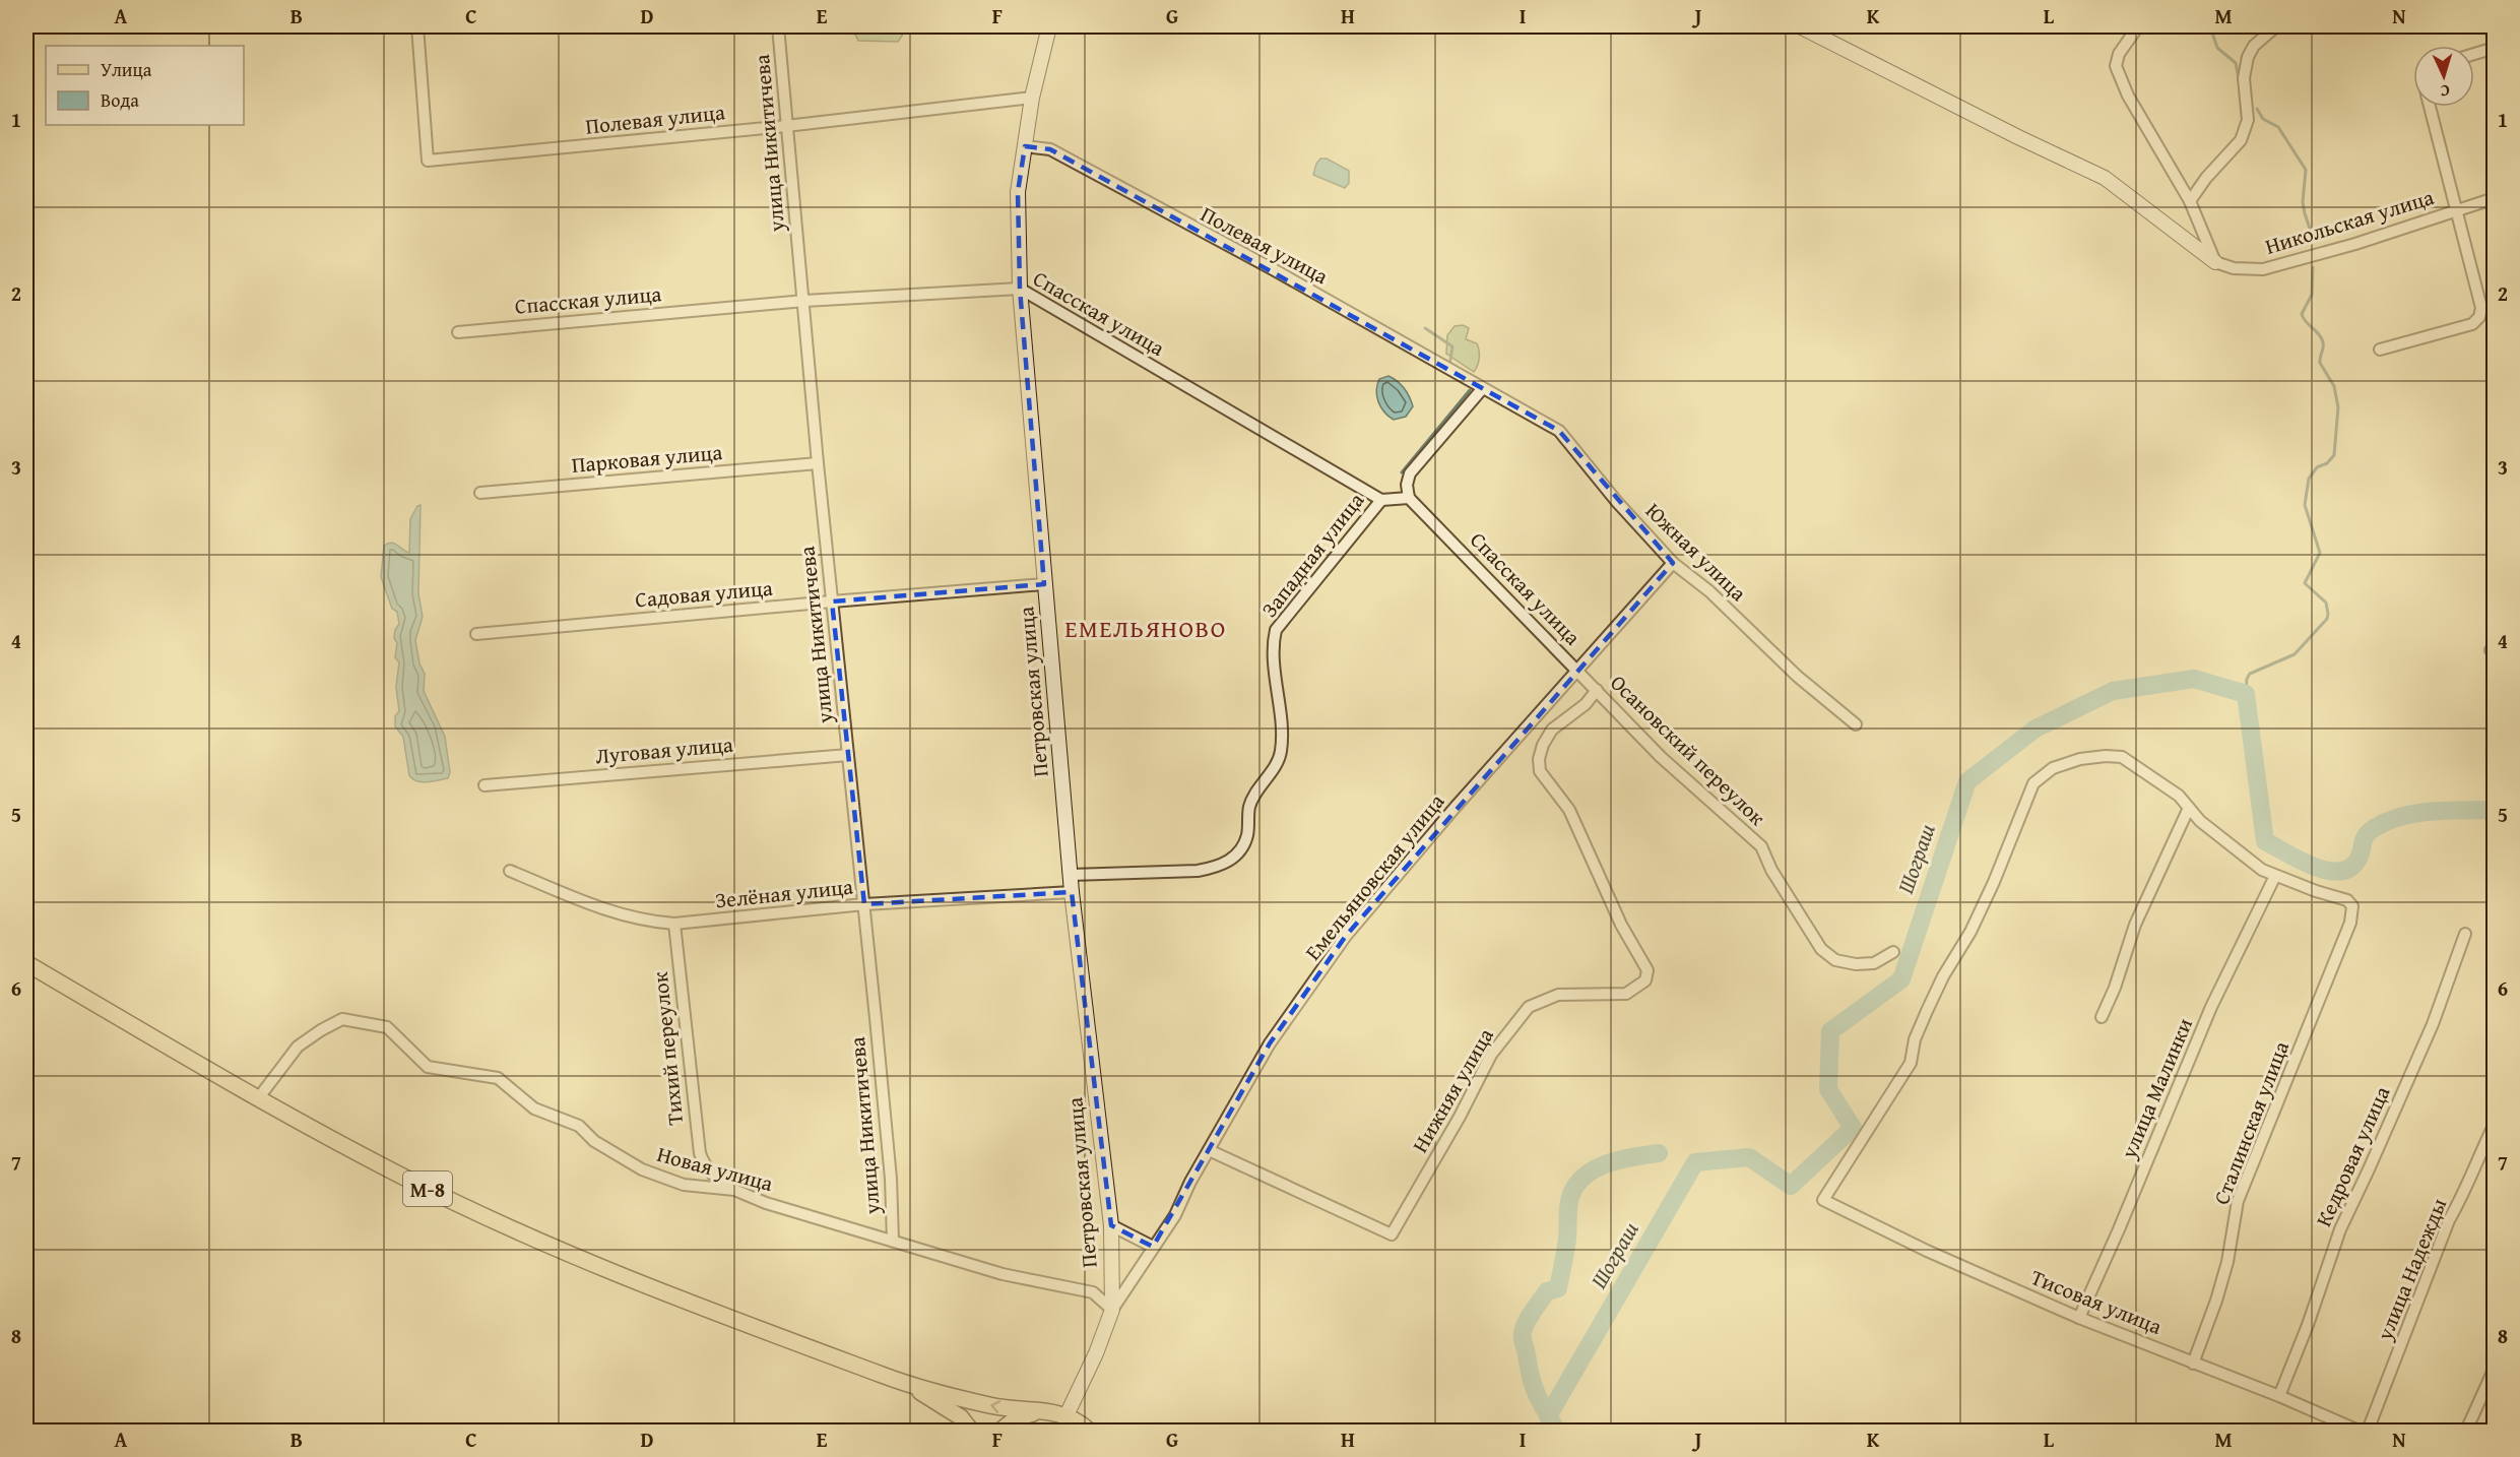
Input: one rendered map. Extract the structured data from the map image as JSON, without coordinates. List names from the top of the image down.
{
  "streets": {
    "main road": ["М-8"],
    "street": [
      "Полевая улица",
      "улица Никитичева",
      "Никольская улица",
      "Спасская улица",
      "Парковая улица",
      "Южная улица",
      "Западная улица",
      "Садовая улица",
      "Петровская улица",
      "Луговая улица",
      "Осановский переулок",
      "Емельяновская улица",
      "Зелёная улица",
      "Тихий переулок",
      "улица Малинки",
      "Нижняя улица",
      "Сталинская улица",
      "Кедровая улица",
      "Новая улица",
      "улица Надежды",
      "Тисовая улица"
    ]
  },
  "crossings": [
    ["Полевая улица", "улица Никитичева"],
    ["Полевая улица", "Южная улица"],
    ["Полевая улица", "Петровская улица"],
    ["улица Никитичева", "Спасская улица"],
    ["улица Никитичева", "Парковая улица"],
    ["улица Никитичева", "Садовая улица"],
    ["улица Никитичева", "Луговая улица"],
    ["улица Никитичева", "Зелёная улица"],
    ["улица Никитичева", "Новая улица"],
    ["Спасская улица", "Западная улица"],
    ["Спасская улица", "Петровская улица"],
    ["Спасская улица", "Осановский переулок"],
    ["Спасская улица", "Емельяновская улица"],
    ["Южная улица", "Емельяновская улица"],
    ["Западная улица", "Петровская улица"],
    ["Садовая улица", "Петровская улица"],
    ["Петровская улица", "Емельяновская улица"],
    ["Петровская улица", "Зелёная улица"],
    ["Петровская улица", "Новая улица"],
    ["Петровская улица", "М-8"],
    ["Осановский переулок", "Емельяновская улица"],
    ["Осановский переулок", "Нижняя улица"],
    ["Емельяновская улица", "Нижняя улица"],
    ["Емельяновская улица", "Новая улица"],
    ["Зелёная улица", "Тихий переулок"],
    ["Тихий переулок", "Новая улица"],
    ["улица Малинки", "Сталинская улица"],
    ["улица Малинки", "Тисовая улица"],
    ["Сталинская улица", "Тисовая улица"],
    ["Кедровая улица", "Тисовая улица"],
    ["Новая улица", "М-8"]
  ],
  "districts": ["ЕМЕЛЬЯНОВО"],
  "water": ["Шограш"],
  "legend": ["Улица", "Вода"],
  "north": "bottom",
  "grid": {
    "columns": [
      "A",
      "B",
      "C",
      "D",
      "E",
      "F",
      "G",
      "H",
      "I",
      "J",
      "K",
      "L",
      "M",
      "N"
    ],
    "rows": [
      "1",
      "2",
      "3",
      "4",
      "5",
      "6",
      "7",
      "8"
    ]
  }
}
